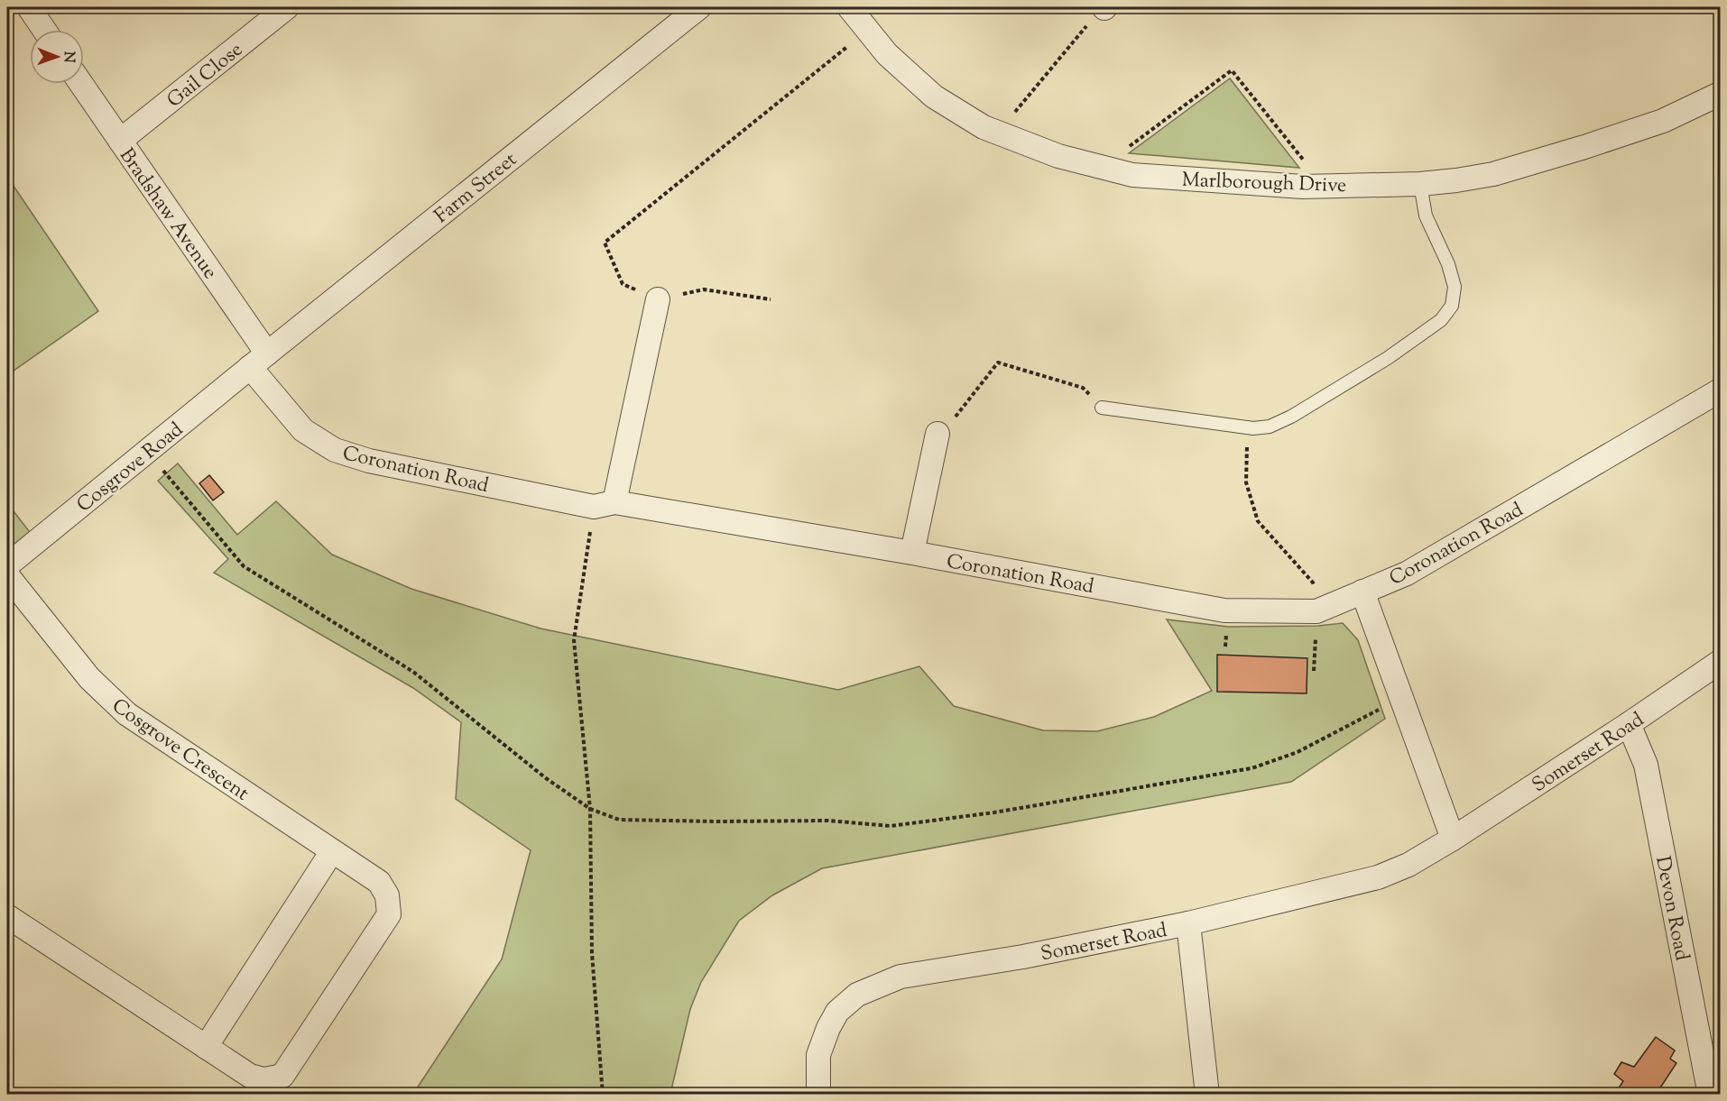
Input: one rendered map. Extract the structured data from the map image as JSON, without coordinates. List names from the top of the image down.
{
  "streets": {
    "street": [
      "Gail Close",
      "Marlborough Drive",
      "Farm Street",
      "Bradshaw Avenue",
      "Cosgrove Road",
      "Coronation Road",
      "Cosgrove Crescent",
      "Somerset Road",
      "Devon Road"
    ]
  },
  "crossings": [
    ["Gail Close", "Bradshaw Avenue"],
    ["Farm Street", "Bradshaw Avenue"],
    ["Farm Street", "Cosgrove Road"],
    ["Farm Street", "Coronation Road"],
    ["Bradshaw Avenue", "Cosgrove Road"],
    ["Bradshaw Avenue", "Coronation Road"],
    ["Cosgrove Road", "Coronation Road"],
    ["Somerset Road", "Devon Road"]
  ],
  "north": "right"
}
